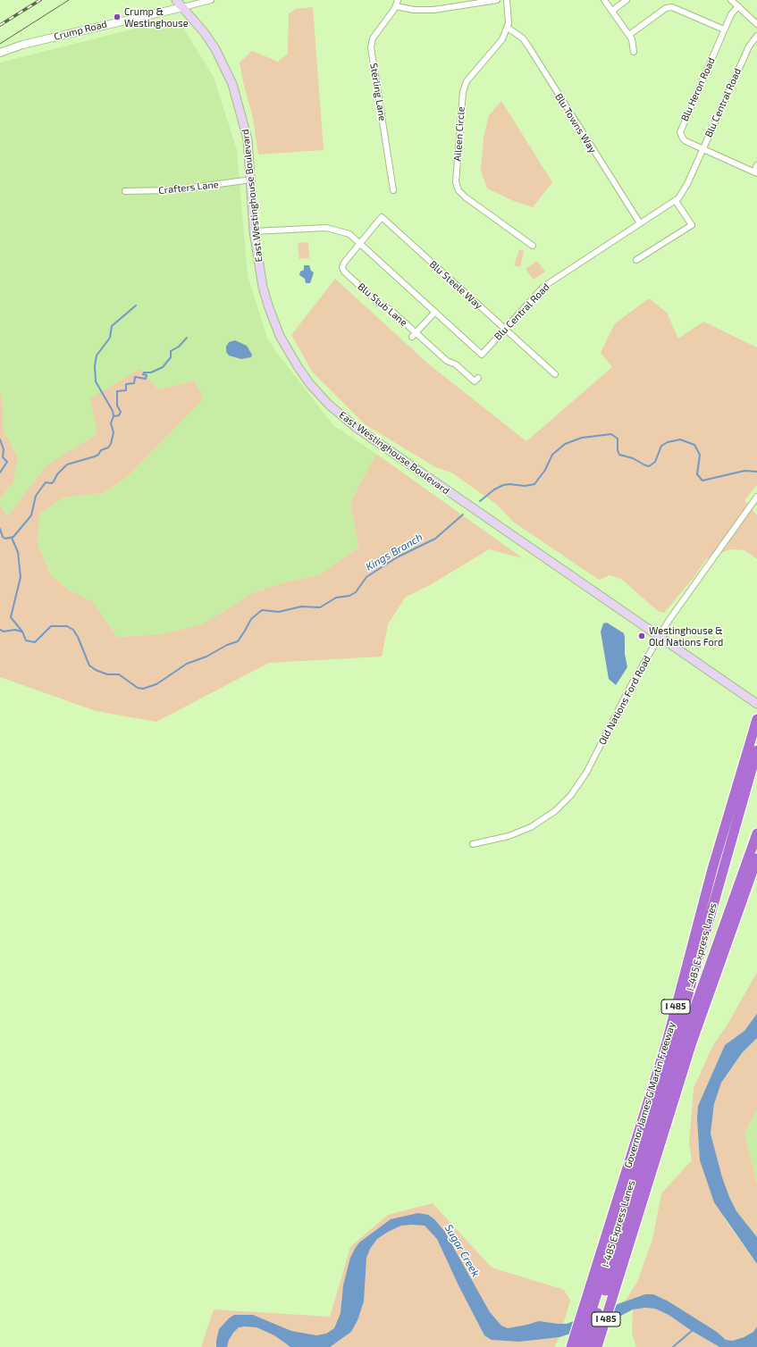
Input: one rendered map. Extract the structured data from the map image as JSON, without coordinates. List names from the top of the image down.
{
  "streets": {
    "highway": ["I-485 Express Lanes", "I 485", "Governor James G Martin Freeway"],
    "main road": ["East Westinghouse Boulevard"],
    "street": [
      "Crump Road",
      "Blu Heron Road",
      "Sterling Lane",
      "Blu Central Road",
      "Blu Towns Way",
      "Aileen Circle",
      "Crafters Lane",
      "Blu Steele Way",
      "Blu Stub Lane",
      "Old Nations Ford Road"
    ]
  },
  "crossings": [
    ["Crump Road", "East Westinghouse Boulevard"],
    ["Blu Heron Road", "Blu Central Road"],
    ["Blu Central Road", "Blu Towns Way"],
    ["Blu Central Road", "East Westinghouse Boulevard"],
    ["Blu Central Road", "Blu Steele Way"],
    ["Blu Central Road", "Blu Stub Lane"],
    ["Blu Towns Way", "Aileen Circle"],
    ["Crafters Lane", "East Westinghouse Boulevard"],
    ["East Westinghouse Boulevard", "Old Nations Ford Road"],
    ["Blu Steele Way", "Blu Stub Lane"],
    ["I-485 Express Lanes", "Governor James G Martin Freeway"]
  ],
  "water": ["Kings Branch", "Sugar Creek"],
  "places": ["Crump & Westinghouse", "Westinghouse & Old Nations Ford"]
}
